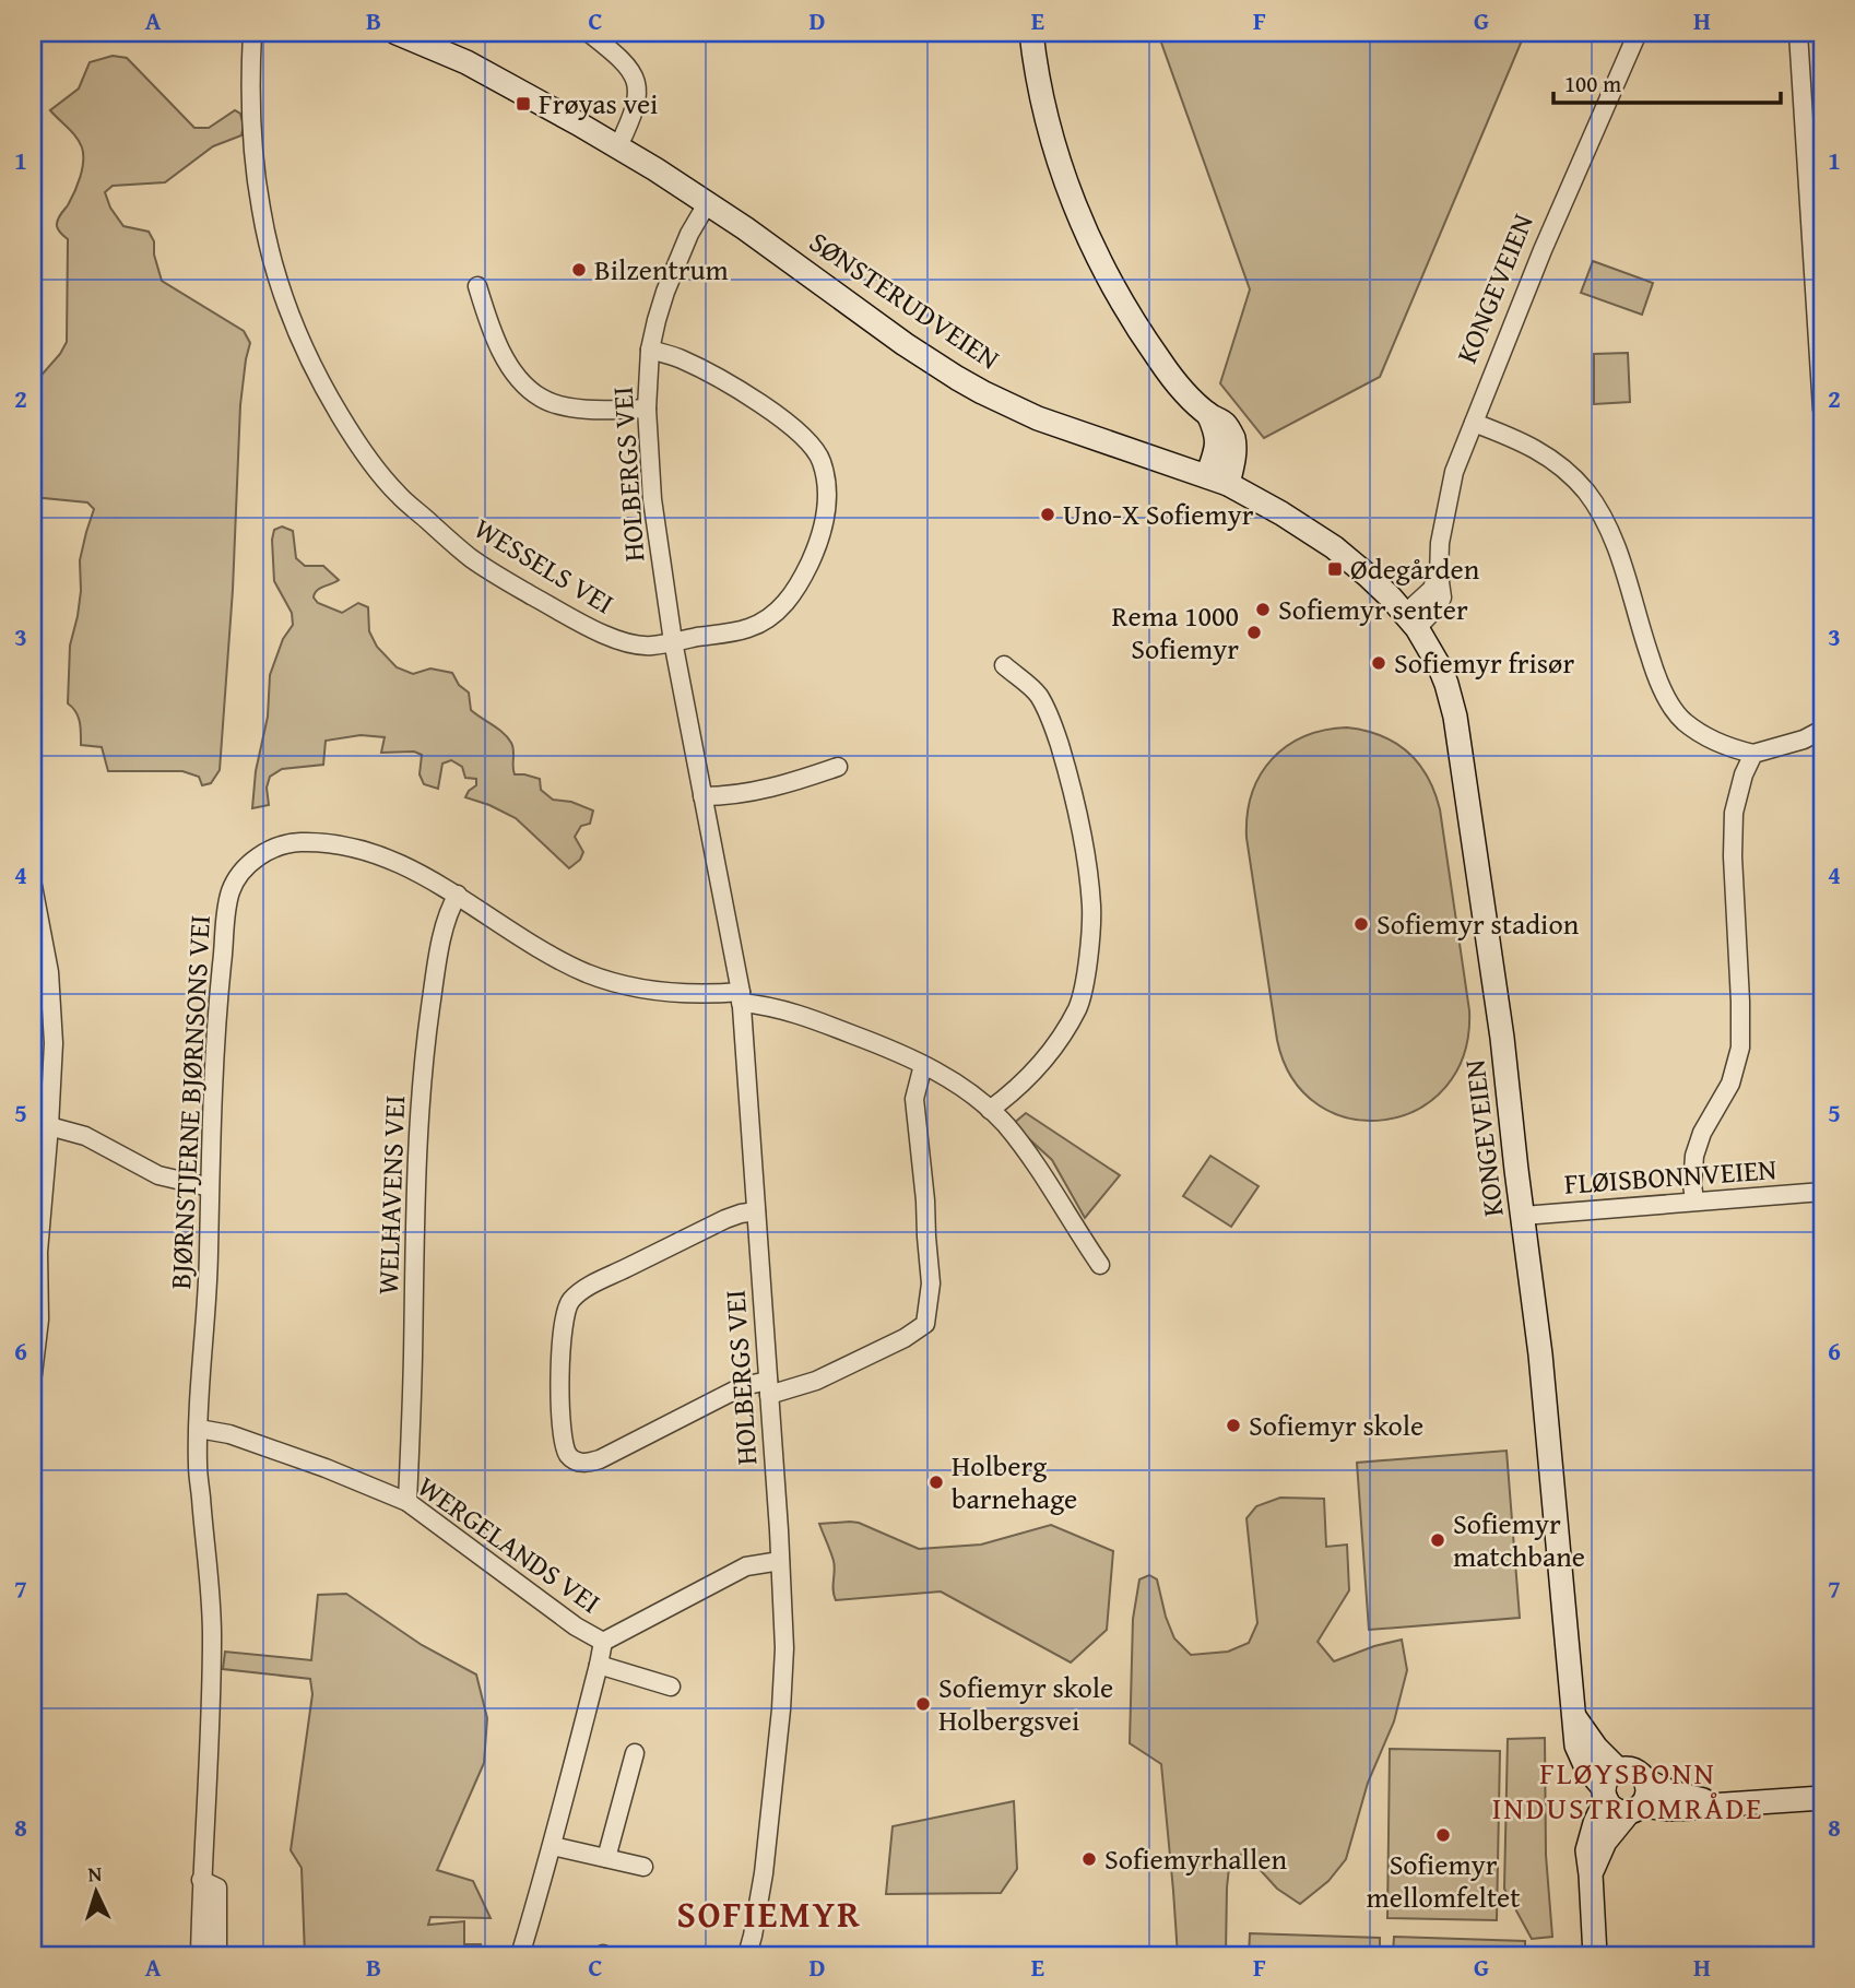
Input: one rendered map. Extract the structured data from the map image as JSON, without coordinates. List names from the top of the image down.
{
  "streets": {
    "main road": ["KONGEVEIEN", "SØNSTERUDVEIEN"],
    "street": [
      "HOLBERGS VEI",
      "WESSELS VEI",
      "BJØRNSTJERNE BJØRNSONS VEI",
      "FLØISBONNVEIEN",
      "WELHAVENS VEI",
      "WERGELANDS VEI"
    ]
  },
  "crossings": [
    ["KONGEVEIEN", "SØNSTERUDVEIEN"],
    ["KONGEVEIEN", "FLØISBONNVEIEN"],
    ["SØNSTERUDVEIEN", "HOLBERGS VEI"],
    ["HOLBERGS VEI", "WESSELS VEI"],
    ["HOLBERGS VEI", "BJØRNSTJERNE BJØRNSONS VEI"],
    ["HOLBERGS VEI", "WERGELANDS VEI"],
    ["BJØRNSTJERNE BJØRNSONS VEI", "WELHAVENS VEI"],
    ["BJØRNSTJERNE BJØRNSONS VEI", "WERGELANDS VEI"],
    ["WELHAVENS VEI", "WERGELANDS VEI"]
  ],
  "districts": ["FLØYSBONN INDUSTRIOMRÅDE", "SOFIEMYR"],
  "places": {
    "transit": ["Frøyas vei", "Ødegården"],
    "other": [
      "Bilzentrum",
      "Uno-X Sofiemyr",
      "Sofiemyr senter",
      "Rema 1000 Sofiemyr",
      "Sofiemyr frisør",
      "Sofiemyr stadion",
      "Sofiemyr skole",
      "Holberg barnehage",
      "Sofiemyr matchbane",
      "Sofiemyr skole Holbergsvei",
      "Sofiemyr mellomfeltet",
      "Sofiemyrhallen"
    ]
  },
  "scale_bar": "100 m",
  "north": "top",
  "grid": {
    "columns": [
      "A",
      "B",
      "C",
      "D",
      "E",
      "F",
      "G",
      "H"
    ],
    "rows": [
      "1",
      "2",
      "3",
      "4",
      "5",
      "6",
      "7",
      "8"
    ]
  }
}
